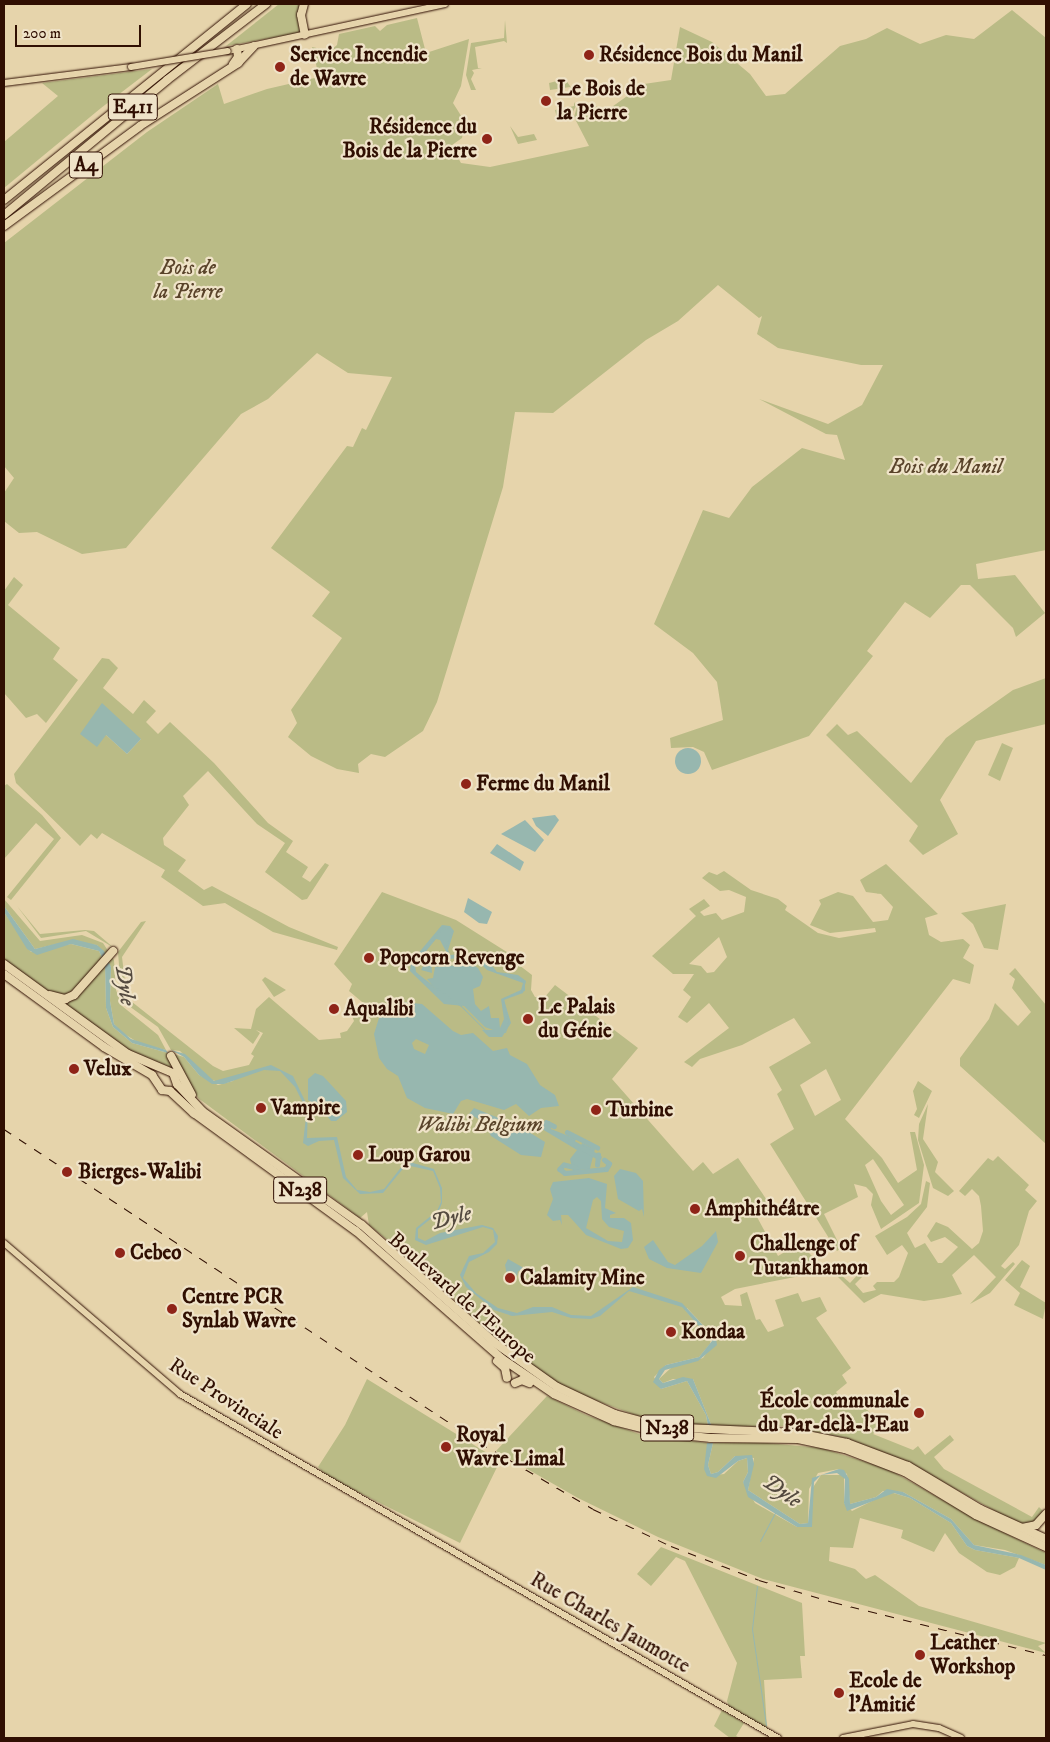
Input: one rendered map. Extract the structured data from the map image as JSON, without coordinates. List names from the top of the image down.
{
  "streets": {
    "highway": [
      "E411",
      "A4",
      "N238",
      "Boulevard de l'Europe"
    ],
    "main road": ["Rue Provinciale", "Rue Charles Jaumotte"]
  },
  "crossings": [
    ["Rue Provinciale", "Rue Charles Jaumotte"]
  ],
  "water": ["Dyle"],
  "parks": ["Bois de la Pierre", "Bois du Manil", "Walibi Belgium"],
  "places": [
    "Résidence Bois du Manil",
    "Service Incendie de Wavre",
    "Le Bois de la Pierre",
    "Résidence du Bois de la Pierre",
    "Ferme du Manil",
    "Popcorn Revenge",
    "Aqualibi",
    "Le Palais du Génie",
    "Velux",
    "Vampire",
    "Turbine",
    "Loup Garou",
    "Bierges-Walibi",
    "Amphithéâtre",
    "Cebeo",
    "Challenge of Tutankhamon",
    "Calamity Mine",
    "Centre PCR Synlab Wavre",
    "Kondaa",
    "École communale du Par-delà-l'Eau",
    "Royal Wavre Limal",
    "Leather Workshop",
    "Ecole de l'Amitié"
  ],
  "scale_bar": "200 m"
}
